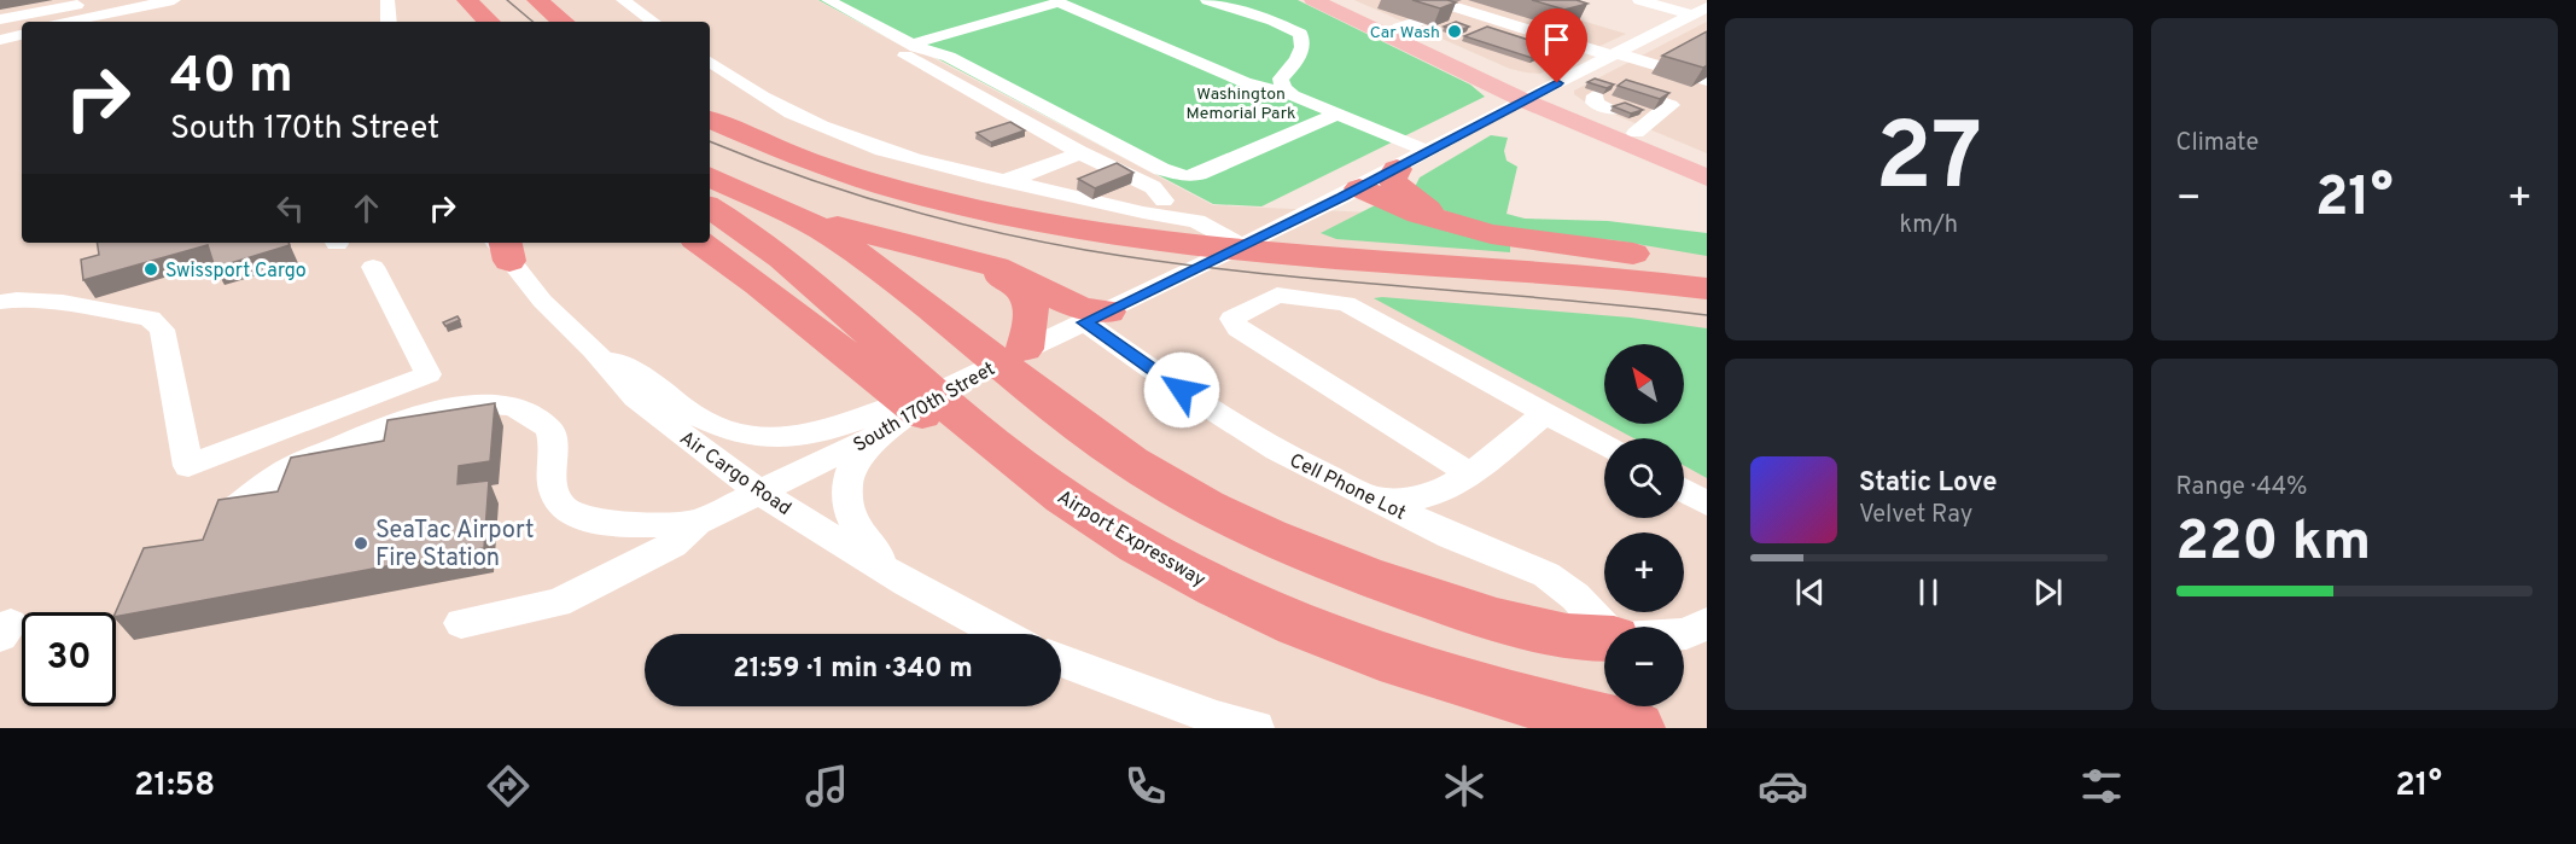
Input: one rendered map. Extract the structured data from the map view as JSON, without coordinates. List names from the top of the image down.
{
  "streets": {
    "highway": ["Airport Expressway"],
    "street": ["South 170th Street", "Air Cargo Road", "Cell Phone Lot"]
  },
  "crossings": [
    ["South 170th Street", "Air Cargo Road"],
    ["South 170th Street", "Cell Phone Lot"]
  ],
  "parks": ["Washington Memorial Park"],
  "places": ["Car Wash", "Swissport Cargo", "SeaTac Airport Fire Station"],
  "north": "top left",
  "page": {
    "tile": [
      ["27", "km/h"],
      "Climate",
      ["Range · 44%", "220 km"]
    ],
    "turn": ["40 m", "South 170th Street"],
    "heat": ["−", "21°", "+"],
    "map_buttons": ["+", "−"],
    "song": ["Static Love", "Velvet Ray"],
    "limit": "30",
    "trip": "21:59 · 1 min · 340 m",
    "tabs": ["21:58", "21°"]
  }
}
